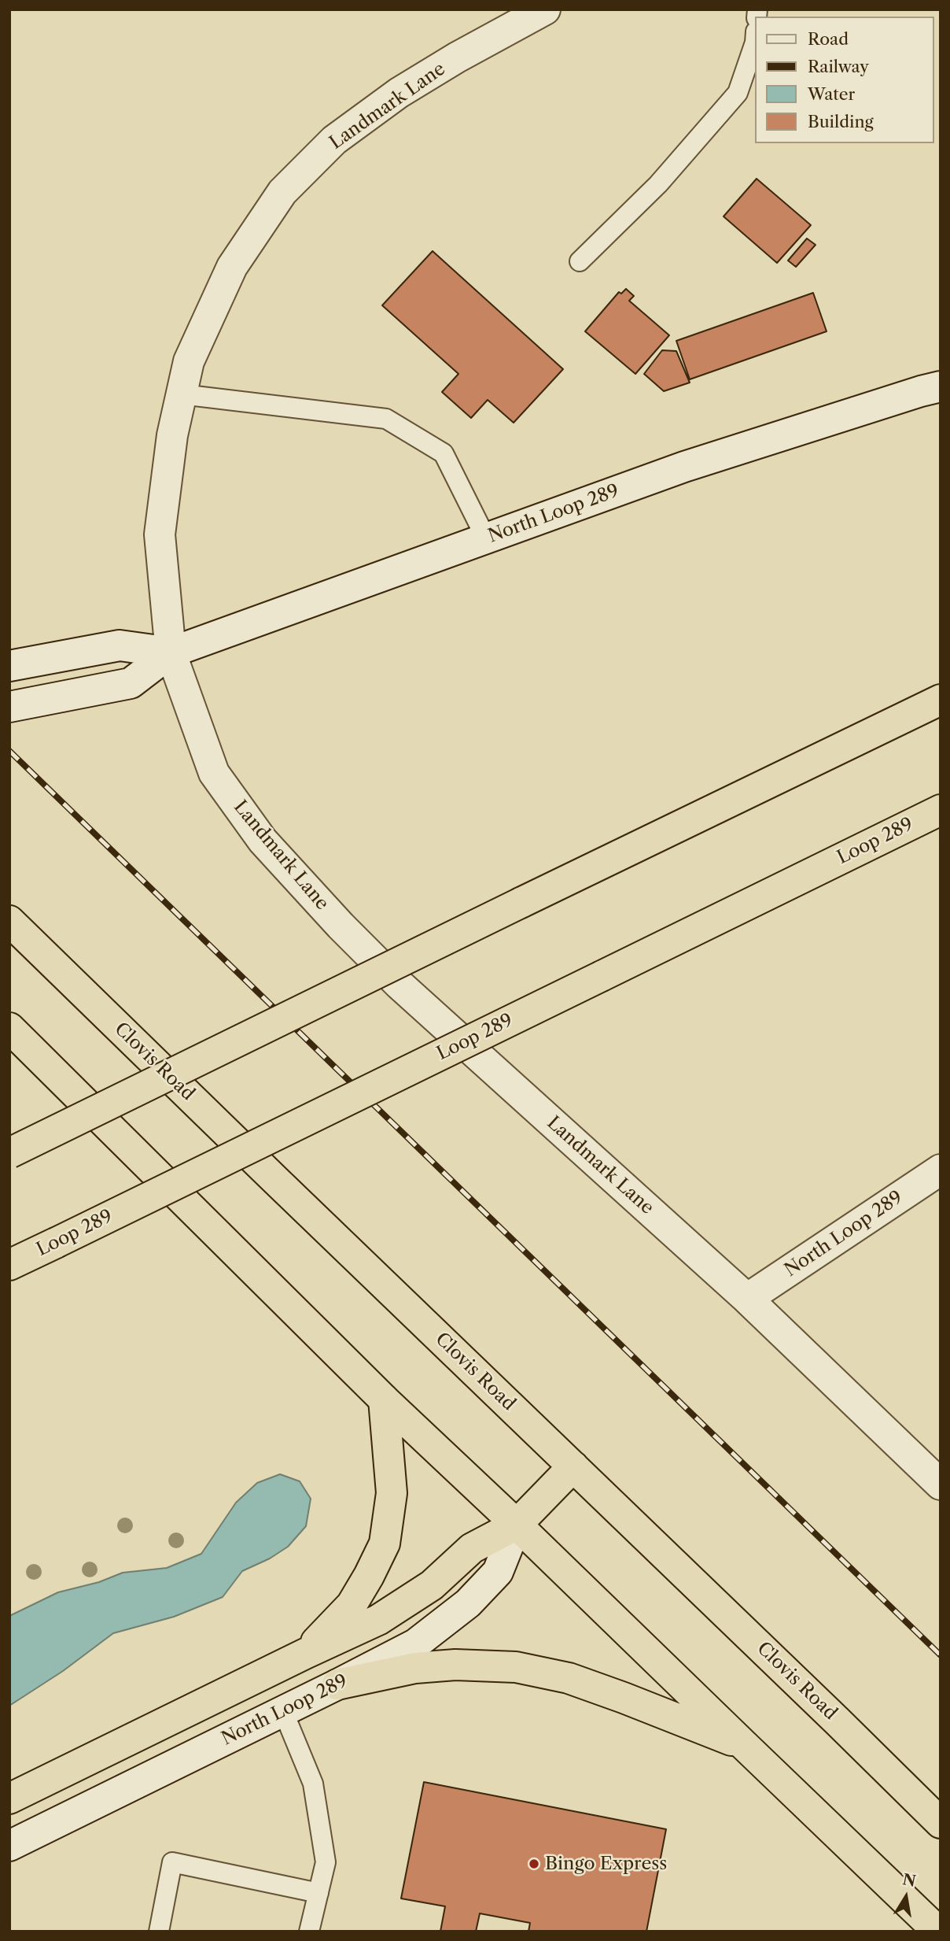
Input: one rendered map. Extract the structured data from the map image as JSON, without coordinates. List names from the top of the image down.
{
  "streets": {
    "highway": ["Loop 289", "Clovis Road"],
    "street": ["Landmark Lane", "North Loop 289"]
  },
  "crossings": [
    ["Landmark Lane", "North Loop 289"]
  ],
  "places": ["Bingo Express"],
  "legend": [
    "Road",
    "Railway",
    "Water",
    "Building"
  ],
  "north": "top"
}
